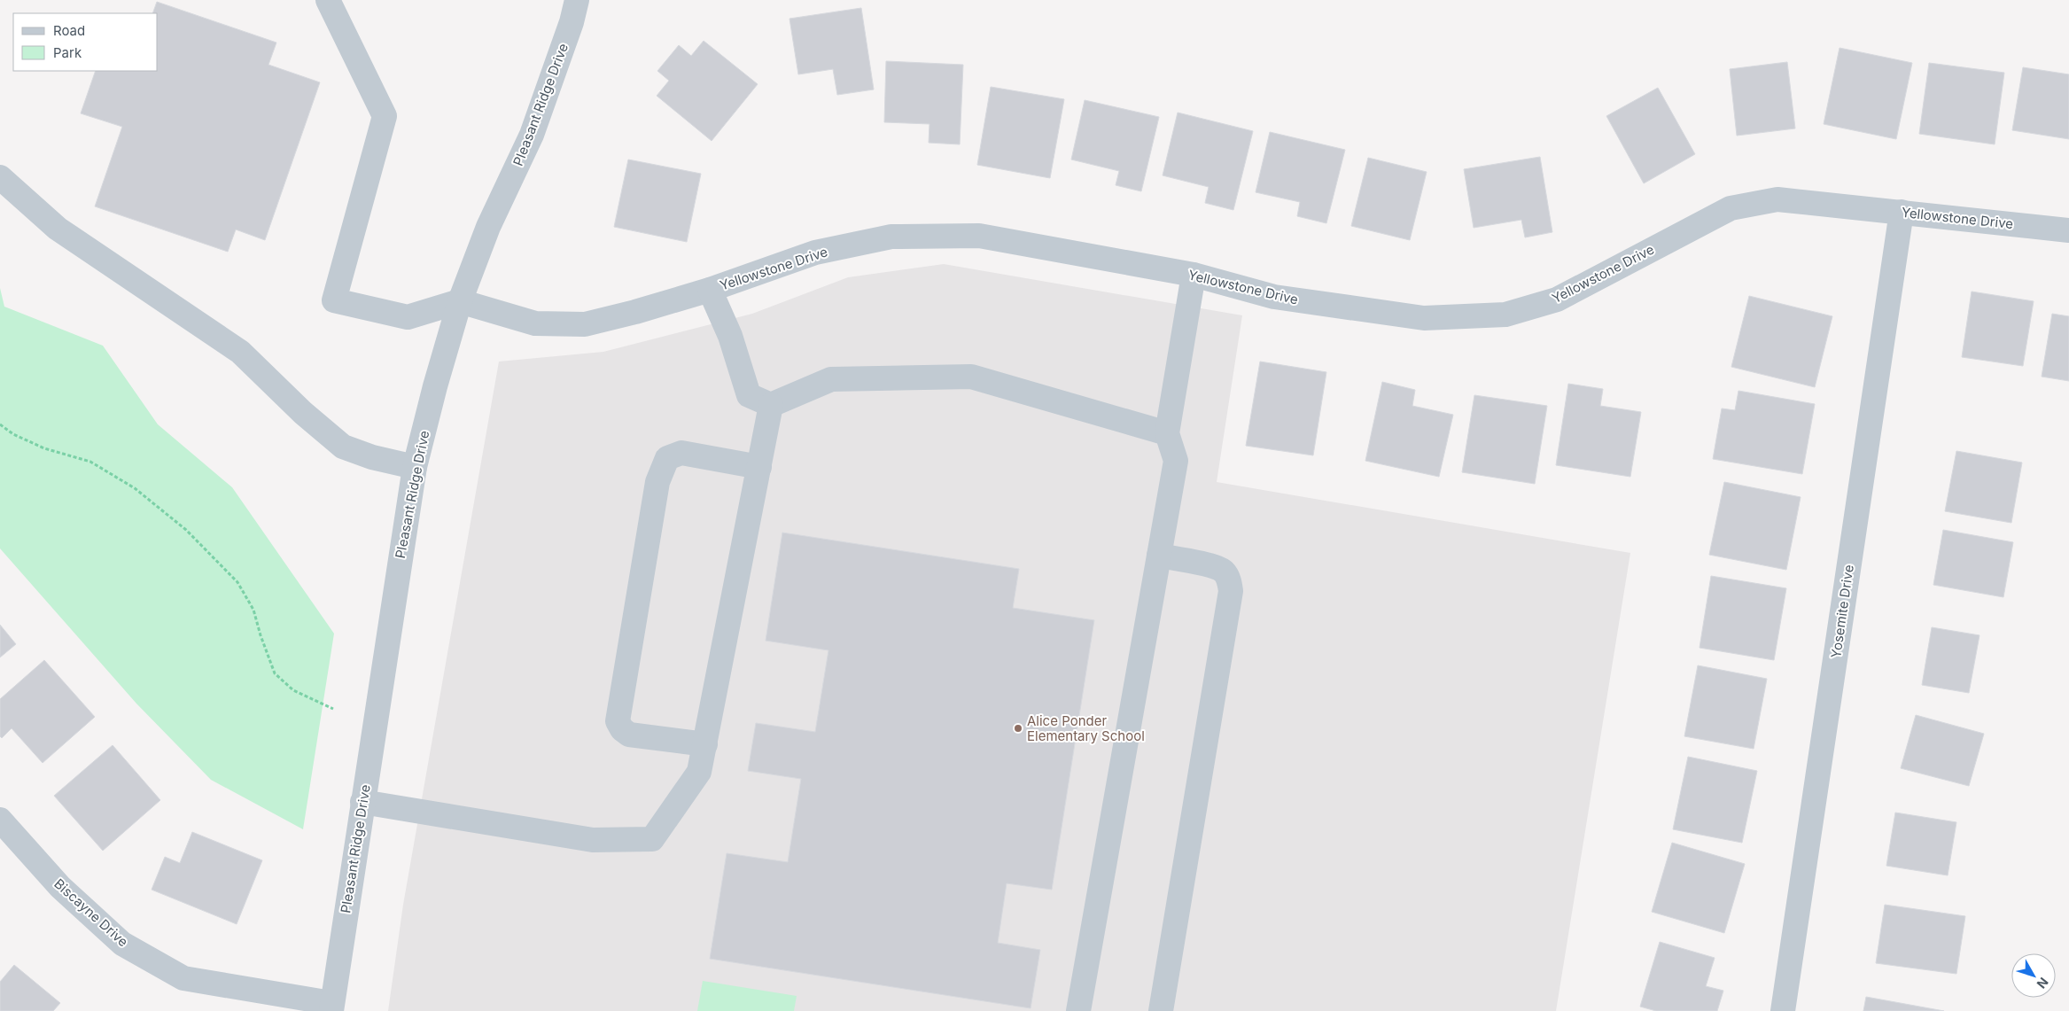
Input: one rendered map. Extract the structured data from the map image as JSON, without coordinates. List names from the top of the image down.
{
  "streets": {
    "street": [
      "Pleasant Ridge Drive",
      "Yellowstone Drive",
      "Yosemite Drive",
      "Biscayne Drive"
    ]
  },
  "crossings": [
    ["Pleasant Ridge Drive", "Yellowstone Drive"],
    ["Pleasant Ridge Drive", "Biscayne Drive"],
    ["Yellowstone Drive", "Yosemite Drive"]
  ],
  "places": ["Alice Ponder Elementary School"],
  "legend": ["Road", "Park"],
  "north": "bottom right"
}
